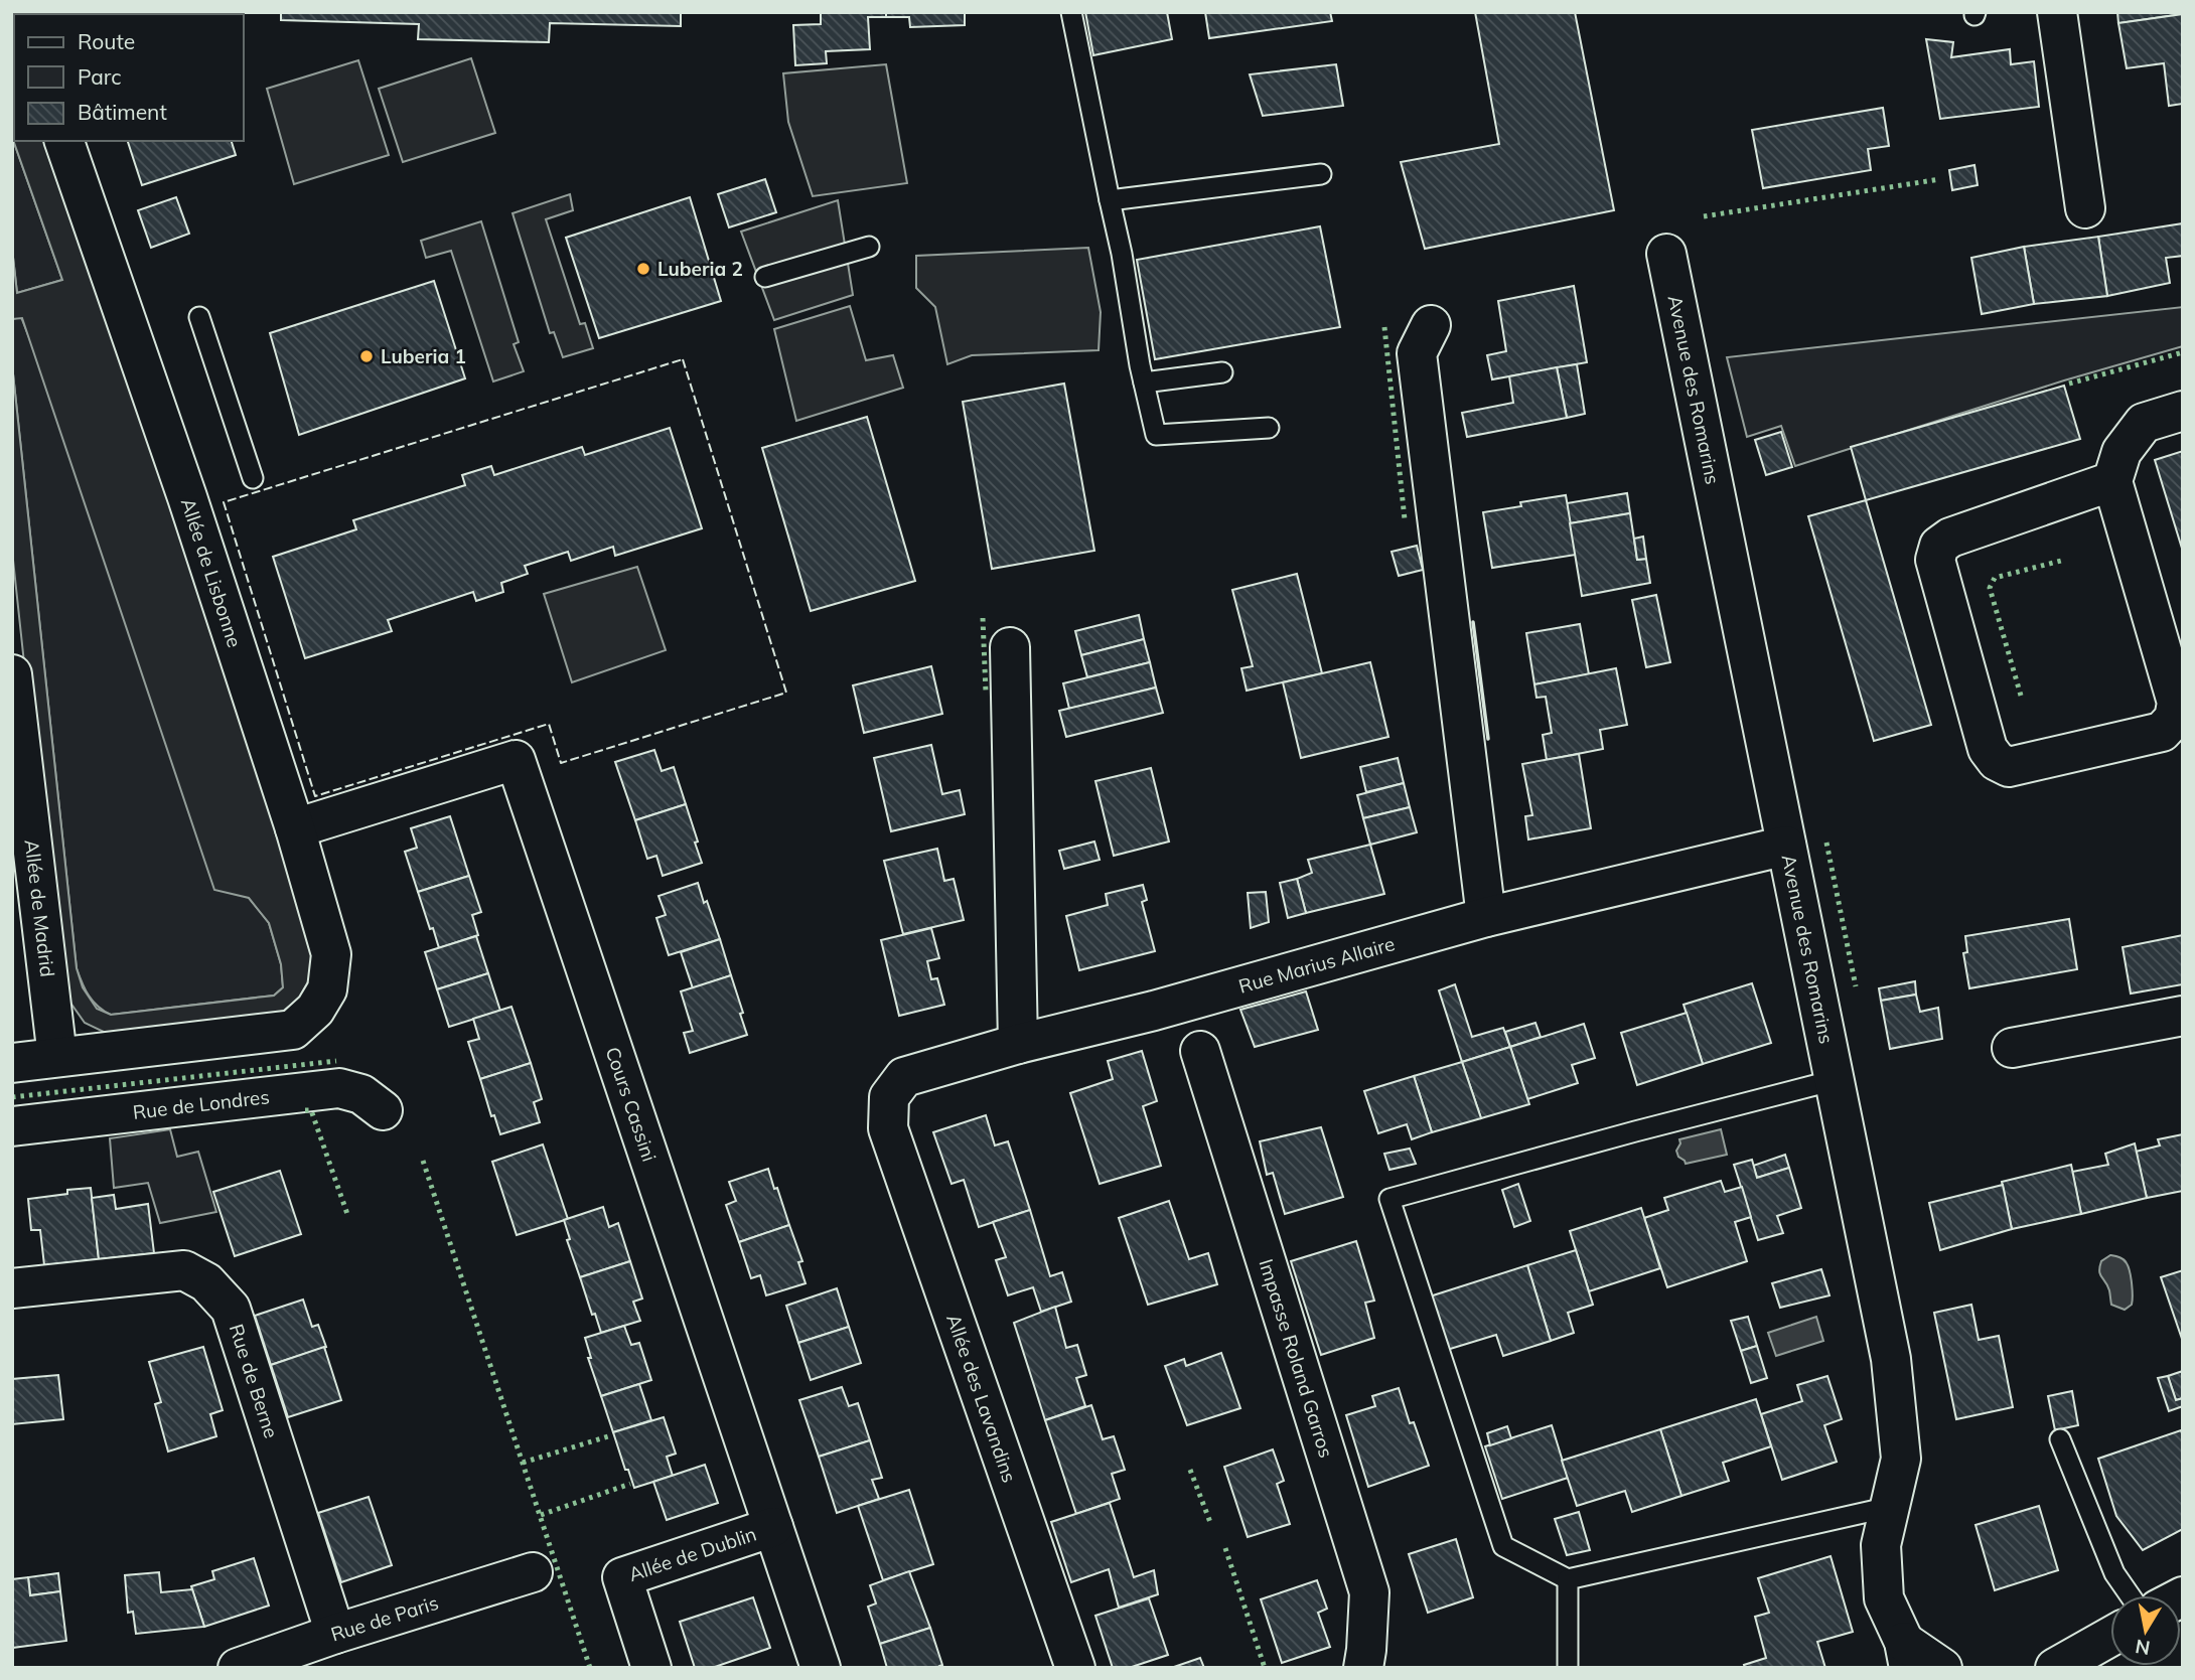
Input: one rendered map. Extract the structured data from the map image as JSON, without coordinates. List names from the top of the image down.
{
  "streets": {
    "street": [
      "Avenue des Romarins",
      "Allée de Lisbonne",
      "Allée de Madrid",
      "Rue Marius Allaire",
      "Rue de Londres",
      "Cours Cassini",
      "Impasse Roland Garros",
      "Rue de Berne",
      "Allée des Lavandins",
      "Allée de Dublin",
      "Rue de Paris"
    ]
  },
  "crossings": [
    ["Avenue des Romarins", "Rue Marius Allaire"],
    ["Allée de Lisbonne", "Allée de Madrid"],
    ["Allée de Lisbonne", "Cours Cassini"],
    ["Rue Marius Allaire", "Allée des Lavandins"],
    ["Cours Cassini", "Allée de Dublin"],
    ["Rue de Berne", "Rue de Paris"]
  ],
  "places": ["Luberia 2", "Luberia 1"],
  "legend": ["Route", "Parc", "Bâtiment"],
  "north": "bottom"
}
